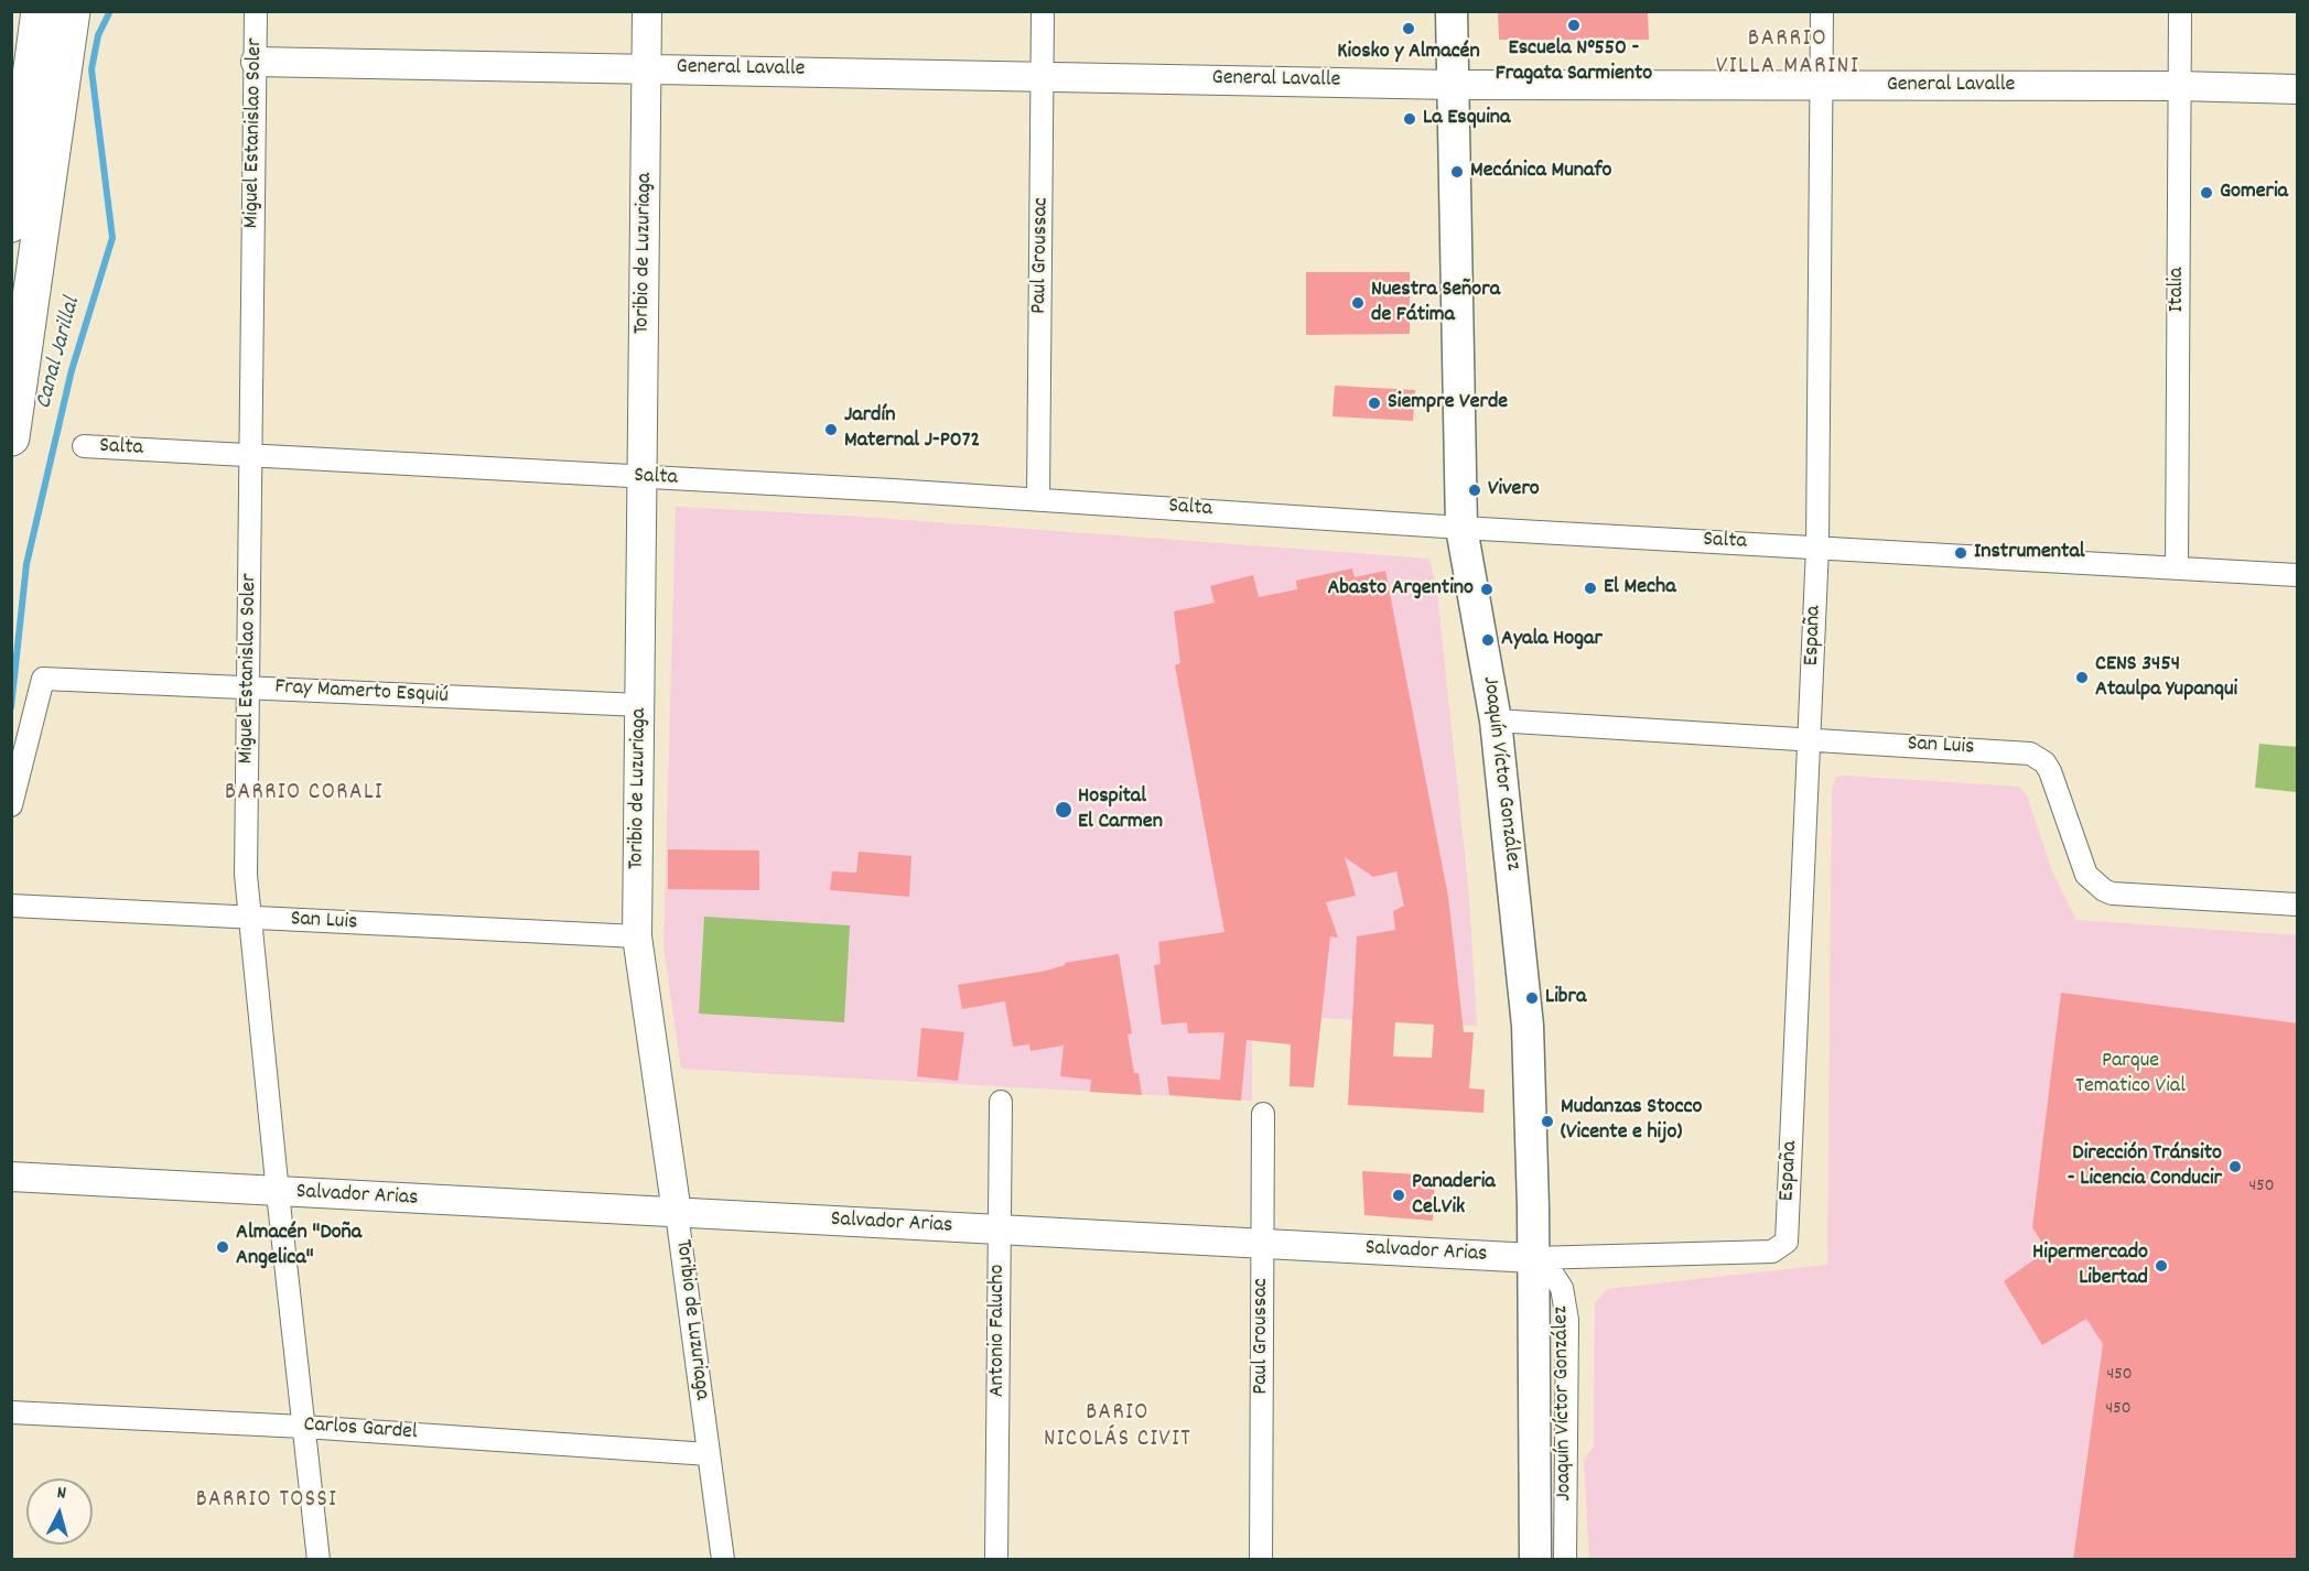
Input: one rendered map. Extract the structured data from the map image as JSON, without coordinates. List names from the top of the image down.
{
  "streets": {
    "main road": ["Joaquín Víctor González"],
    "street": [
      "General Lavalle",
      "Miguel Estanislao Soler",
      "Toribio de Luzuriaga",
      "Paul Groussac",
      "Italia",
      "Salta",
      "España",
      "Fray Mamerto Esquiú",
      "San Luis",
      "Salvador Arias",
      "Antonio Falucho",
      "Carlos Gardel"
    ]
  },
  "crossings": [
    ["General Lavalle", "Miguel Estanislao Soler"],
    ["General Lavalle", "Toribio de Luzuriaga"],
    ["General Lavalle", "Paul Groussac"],
    ["General Lavalle", "Italia"],
    ["General Lavalle", "España"],
    ["General Lavalle", "Joaquín Víctor González"],
    ["Miguel Estanislao Soler", "Salta"],
    ["Miguel Estanislao Soler", "Fray Mamerto Esquiú"],
    ["Miguel Estanislao Soler", "San Luis"],
    ["Miguel Estanislao Soler", "Salvador Arias"],
    ["Miguel Estanislao Soler", "Carlos Gardel"],
    ["Toribio de Luzuriaga", "Salta"],
    ["Toribio de Luzuriaga", "Fray Mamerto Esquiú"],
    ["Toribio de Luzuriaga", "San Luis"],
    ["Toribio de Luzuriaga", "Salvador Arias"],
    ["Toribio de Luzuriaga", "Carlos Gardel"],
    ["Paul Groussac", "Salta"],
    ["Paul Groussac", "Salvador Arias"],
    ["Italia", "Salta"],
    ["Salta", "España"],
    ["Salta", "Joaquín Víctor González"],
    ["España", "San Luis"],
    ["España", "Salvador Arias"],
    ["San Luis", "Joaquín Víctor González"],
    ["Joaquín Víctor González", "Salvador Arias"],
    ["Salvador Arias", "Antonio Falucho"]
  ],
  "districts": [
    "BARRIO VILLA MARINI",
    "BARRIO CORALI",
    "BARIO NICOLÁS CIVIT",
    "BARRIO TOSSI"
  ],
  "water": ["Canal Jarillal"],
  "parks": ["Parque Tematico Vial"],
  "places": [
    "Escuela N°550 - Fragata Sarmiento",
    "Kiosko y Almacén",
    "La Esquina",
    "Mecánica Munafo",
    "Gomeria",
    "Nuestra Señora de Fátima",
    "Siempre Verde",
    "Jardín Maternal J-P072",
    "Vivero",
    "Instrumental",
    "El Mecha",
    "Abasto Argentino",
    "Ayala Hogar",
    "CENS 3454 Ataulpa Yupanqui",
    "Hospital El Carmen",
    "Libra",
    "Mudanzas Stocco (Vicente e hijo)",
    "Dirección Tránsito - Licencia Conducir",
    "Panaderia Cel.Vik",
    "Almacén \"Doña Angelica\"",
    "Hipermercado Libertad"
  ],
  "house_numbers": ["450", "450", "450"],
  "north": "top"
}
